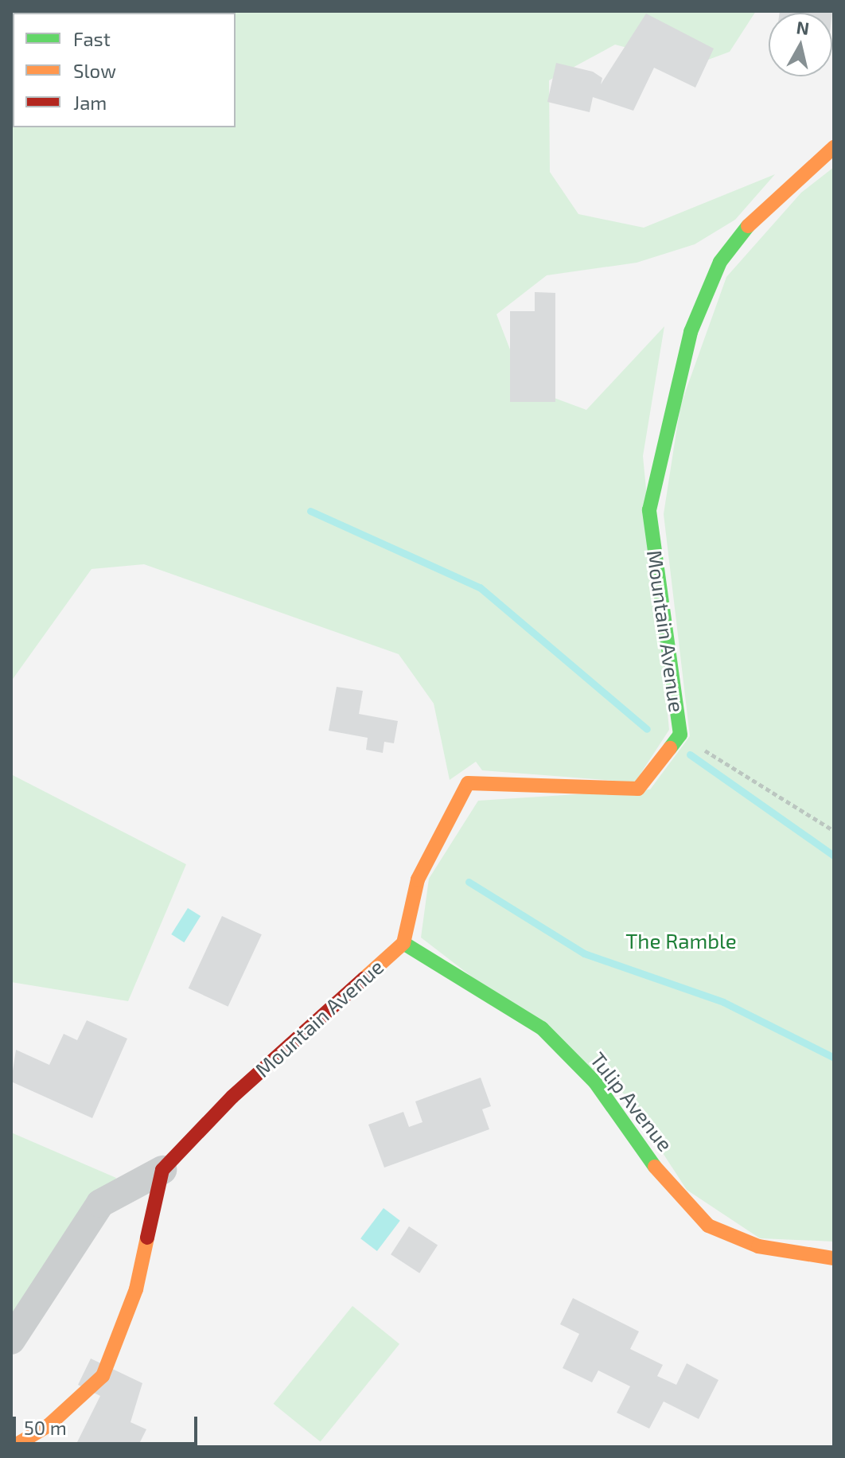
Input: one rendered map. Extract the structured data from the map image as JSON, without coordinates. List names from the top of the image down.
{
  "streets": {
    "street": ["Mountain Avenue", "Tulip Avenue"]
  },
  "crossings": [
    ["Mountain Avenue", "Tulip Avenue"]
  ],
  "parks": ["The Ramble"],
  "legend": ["Fast", "Slow", "Jam"],
  "scale_bar": "50 m",
  "north": "top"
}
